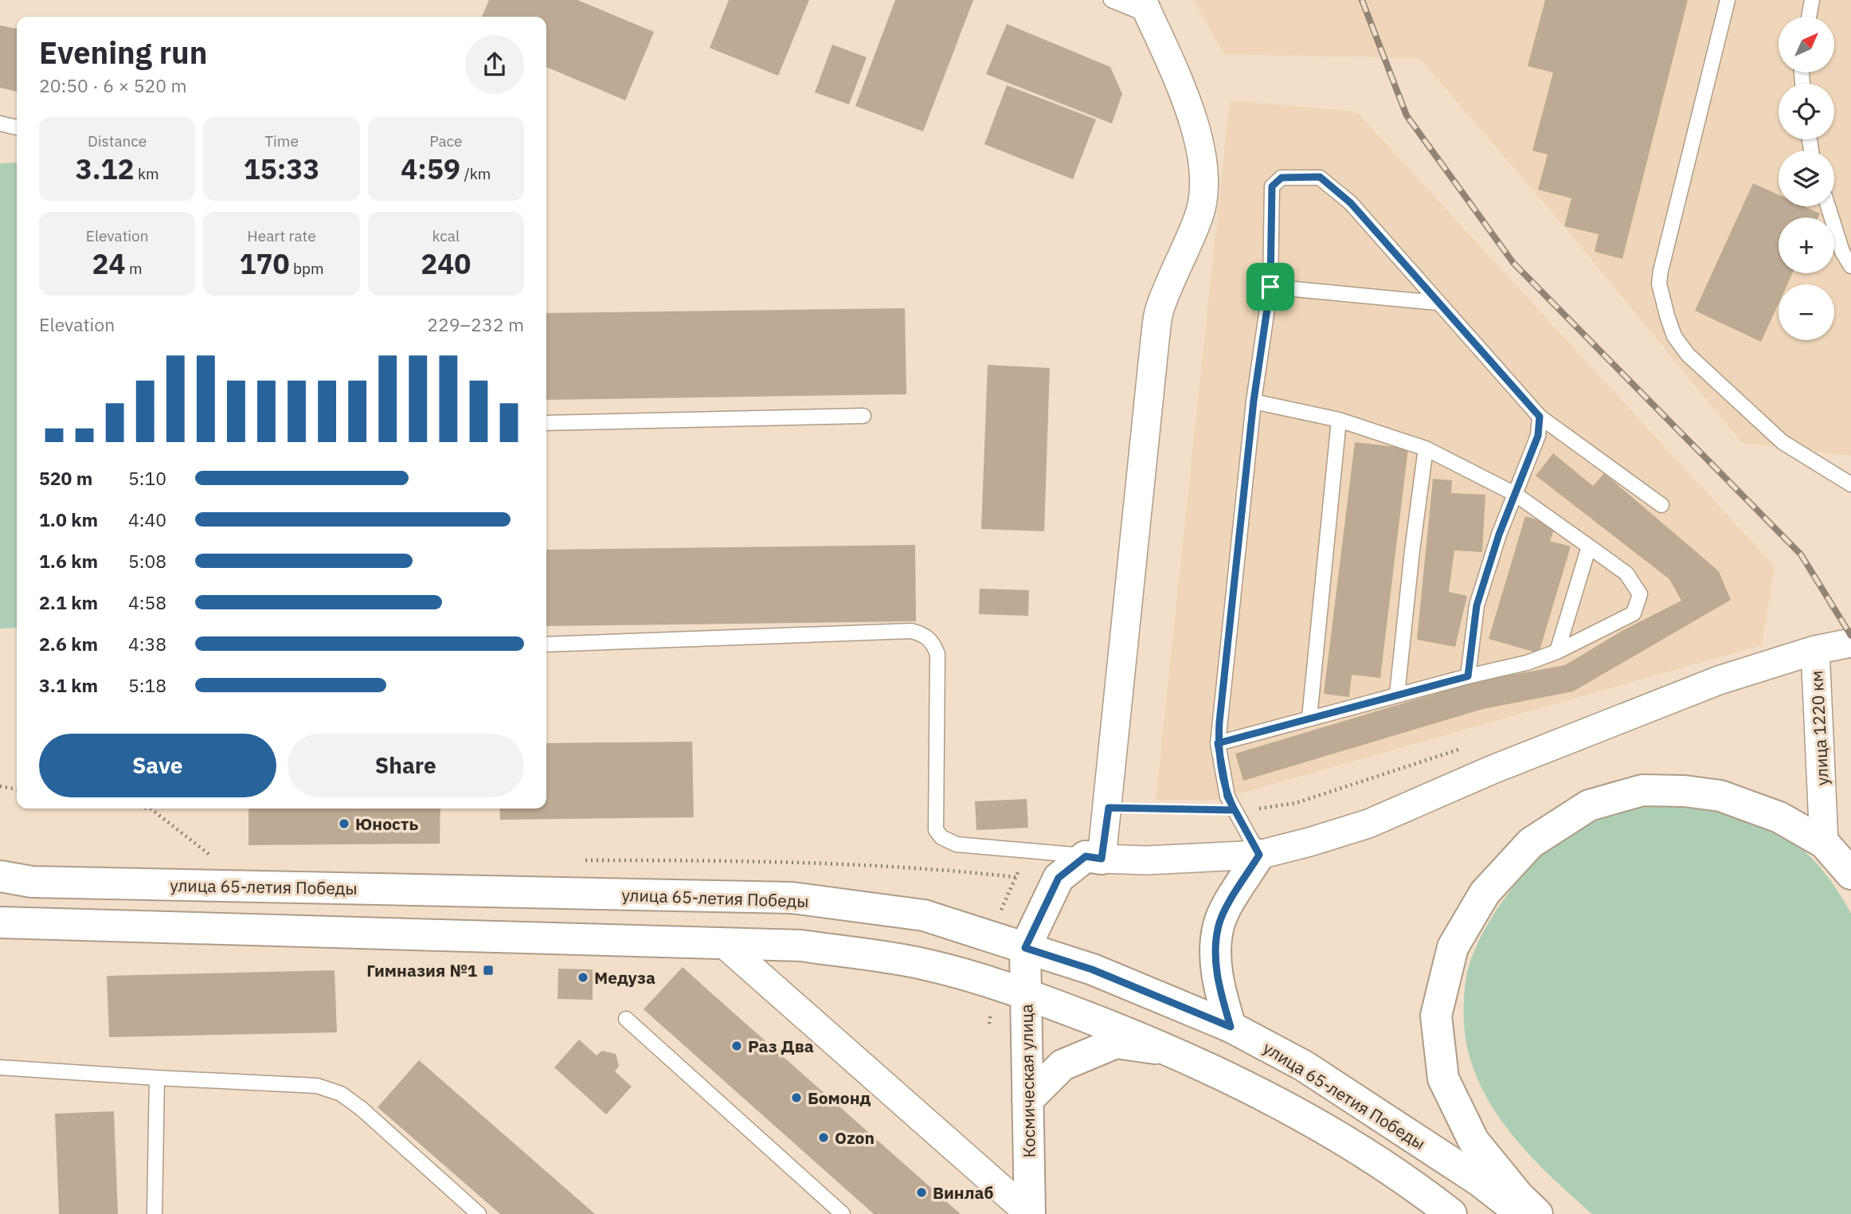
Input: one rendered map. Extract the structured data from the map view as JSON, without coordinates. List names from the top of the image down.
{
  "streets": {
    "main road": ["улица 65-летия Победы", "Космическая улица"],
    "street": ["улица 1220 км"]
  },
  "crossings": [
    ["улица 65-летия Победы", "Космическая улица"]
  ],
  "places": {
    "other": [
      "Юность",
      "Медуза",
      "Раз Два",
      "Бомонд",
      "Ozon",
      "Винлаб"
    ],
    "transit": ["Гимназия №1"]
  },
  "north": "top right",
  "page": {
    "map_buttons": ["+", "−"],
    "heading": ["Evening run", "20:50 · 6 × 520 m"],
    "stats": [
      ["Distance", "3.12 km"],
      ["Time", "15:33"],
      ["Pace", "4:59 /km"],
      ["Elevation", "24 m"],
      ["Heart rate", "170 bpm"],
      ["kcal", "240"]
    ],
    "chart": ["Elevation", "229–232 m"],
    "list": [
      {
        "name": "520 m",
        "note": "5:10"
      },
      {
        "name": "1.0 km",
        "note": "4:40"
      },
      {
        "name": "1.6 km",
        "note": "5:08"
      },
      {
        "name": "2.1 km",
        "note": "4:58"
      },
      {
        "name": "2.6 km",
        "note": "4:38"
      },
      {
        "name": "3.1 km",
        "note": "5:18"
      }
    ],
    "buttons": ["Save", "Share"]
  }
}
